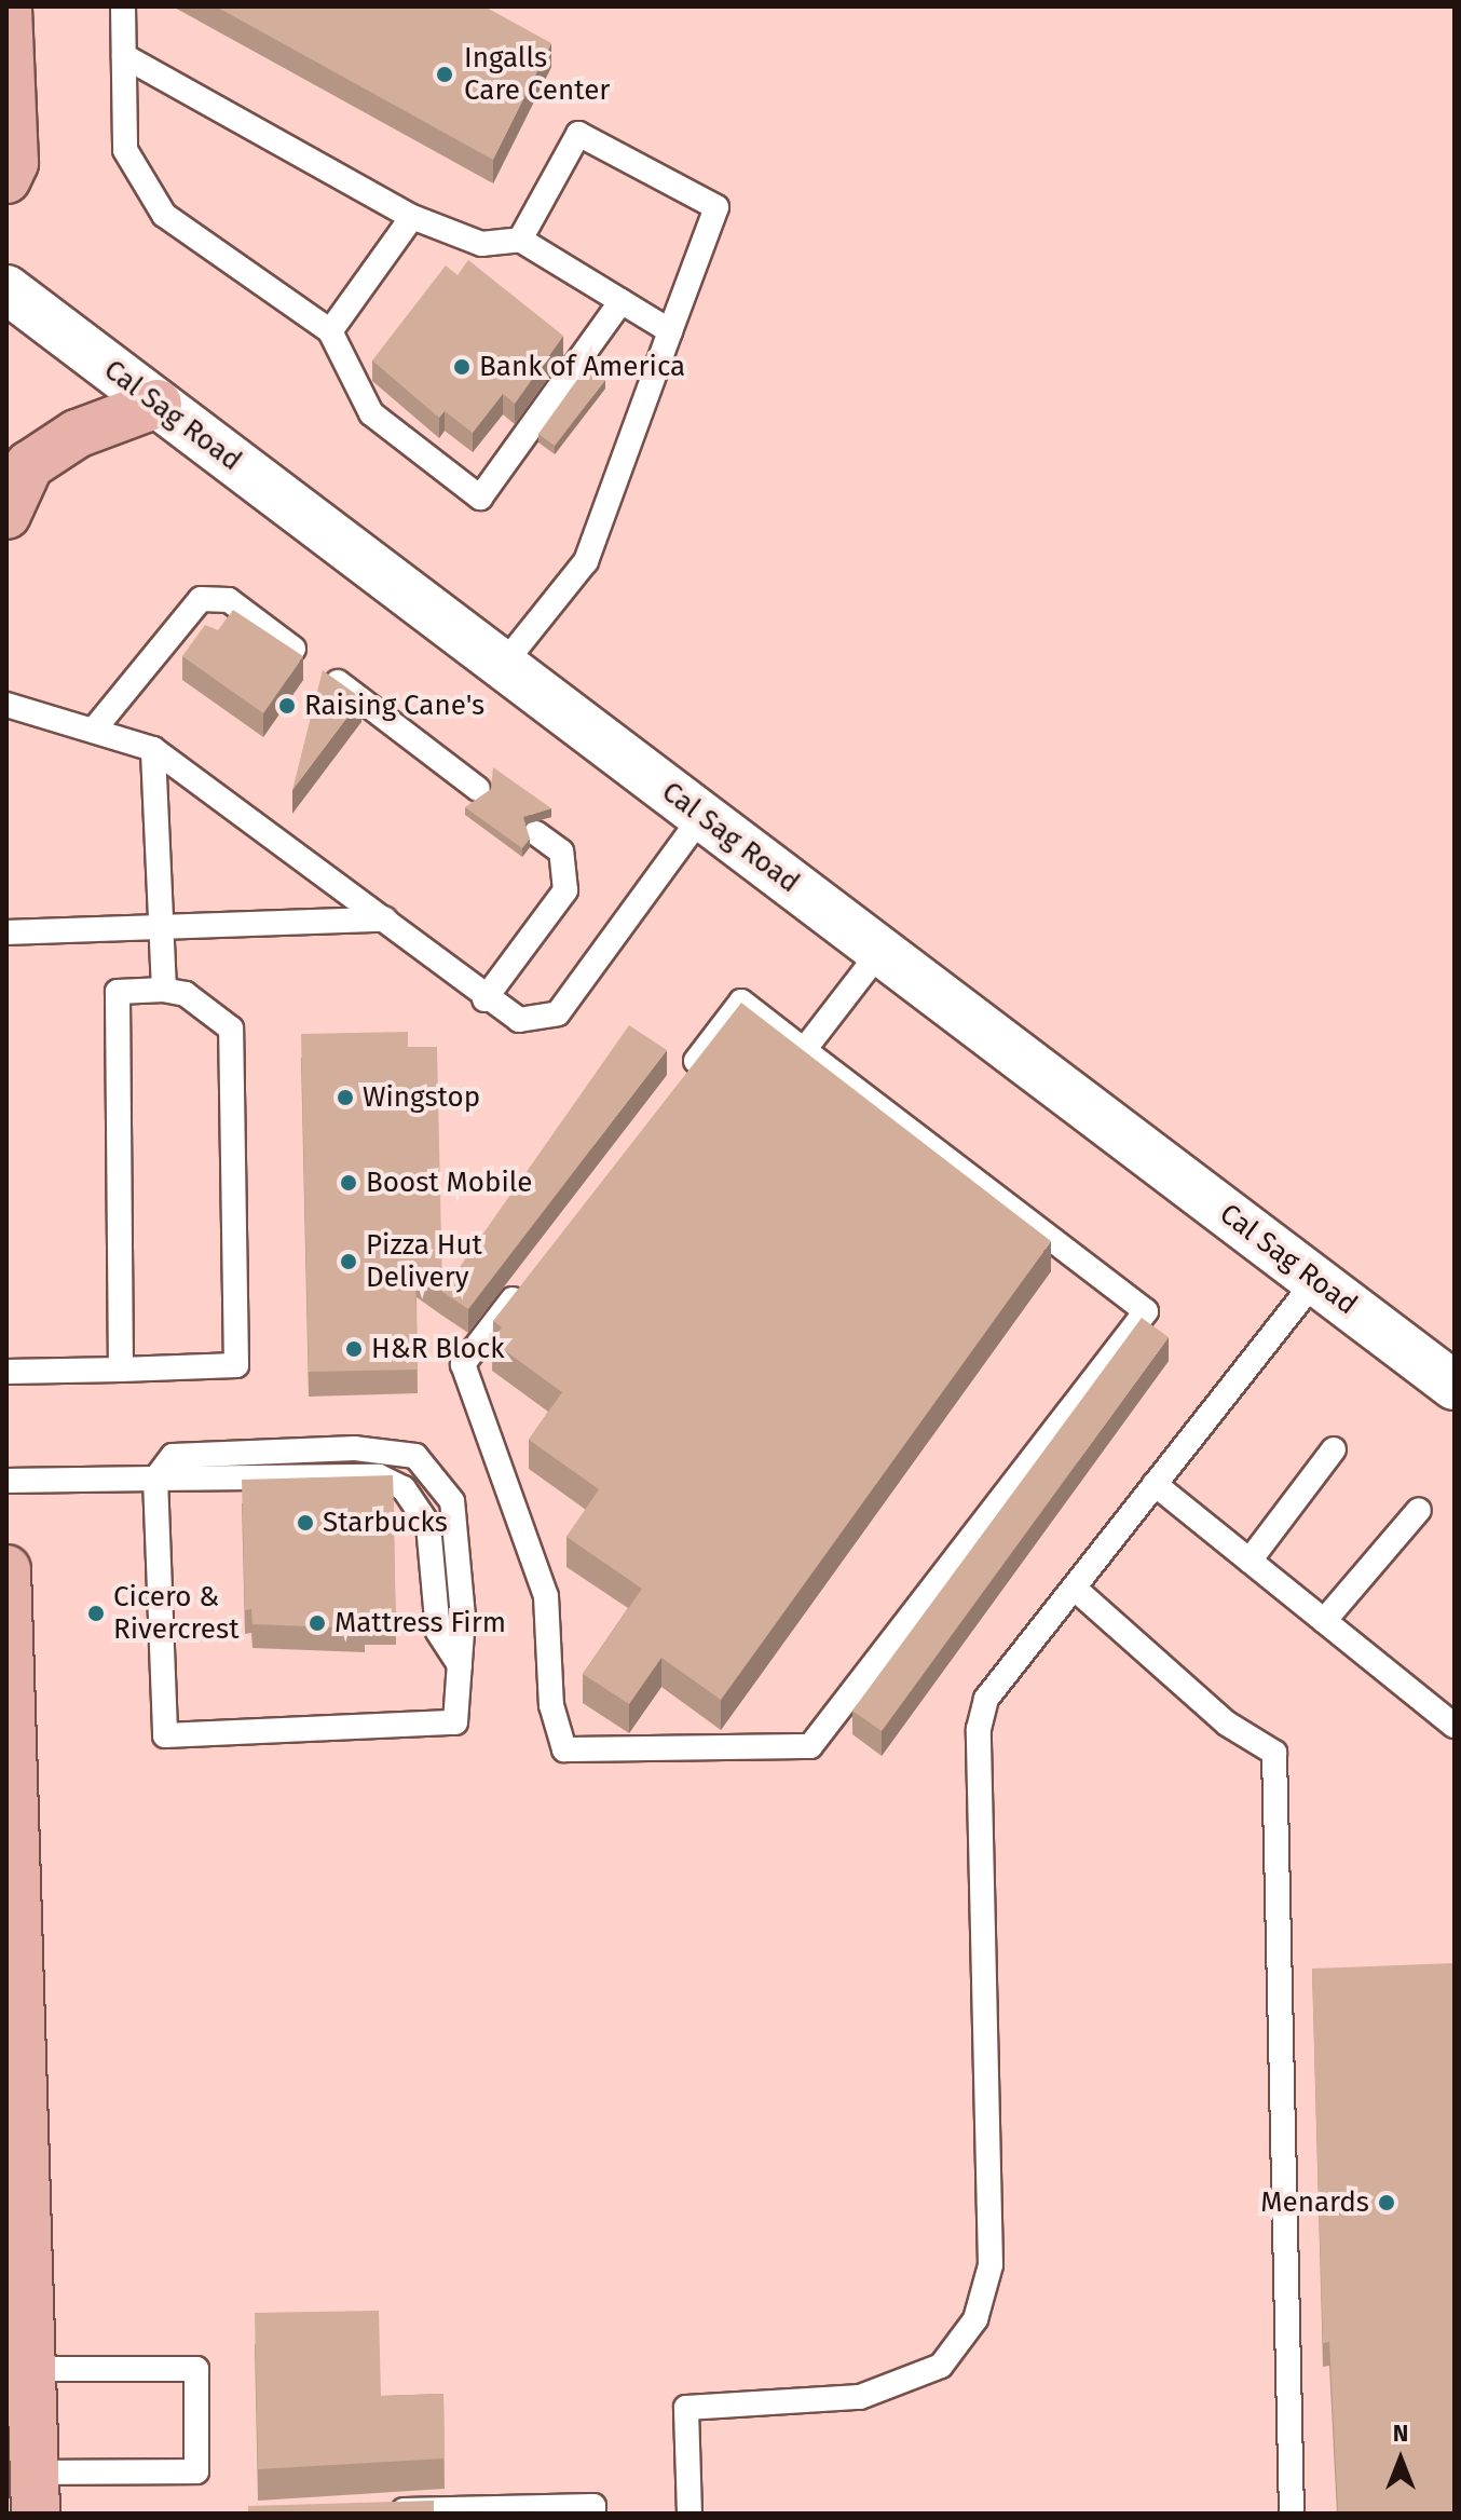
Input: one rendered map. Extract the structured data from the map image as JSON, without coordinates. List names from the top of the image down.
{
  "streets": {
    "street": ["Cal Sag Road"]
  },
  "places": [
    "Ingalls Care Center",
    "Bank of America",
    "Raising Cane's",
    "Wingstop",
    "Boost Mobile",
    "Pizza Hut Delivery",
    "H&R Block",
    "Starbucks",
    "Cicero & Rivercrest",
    "Mattress Firm",
    "Menards"
  ],
  "north": "top"
}
